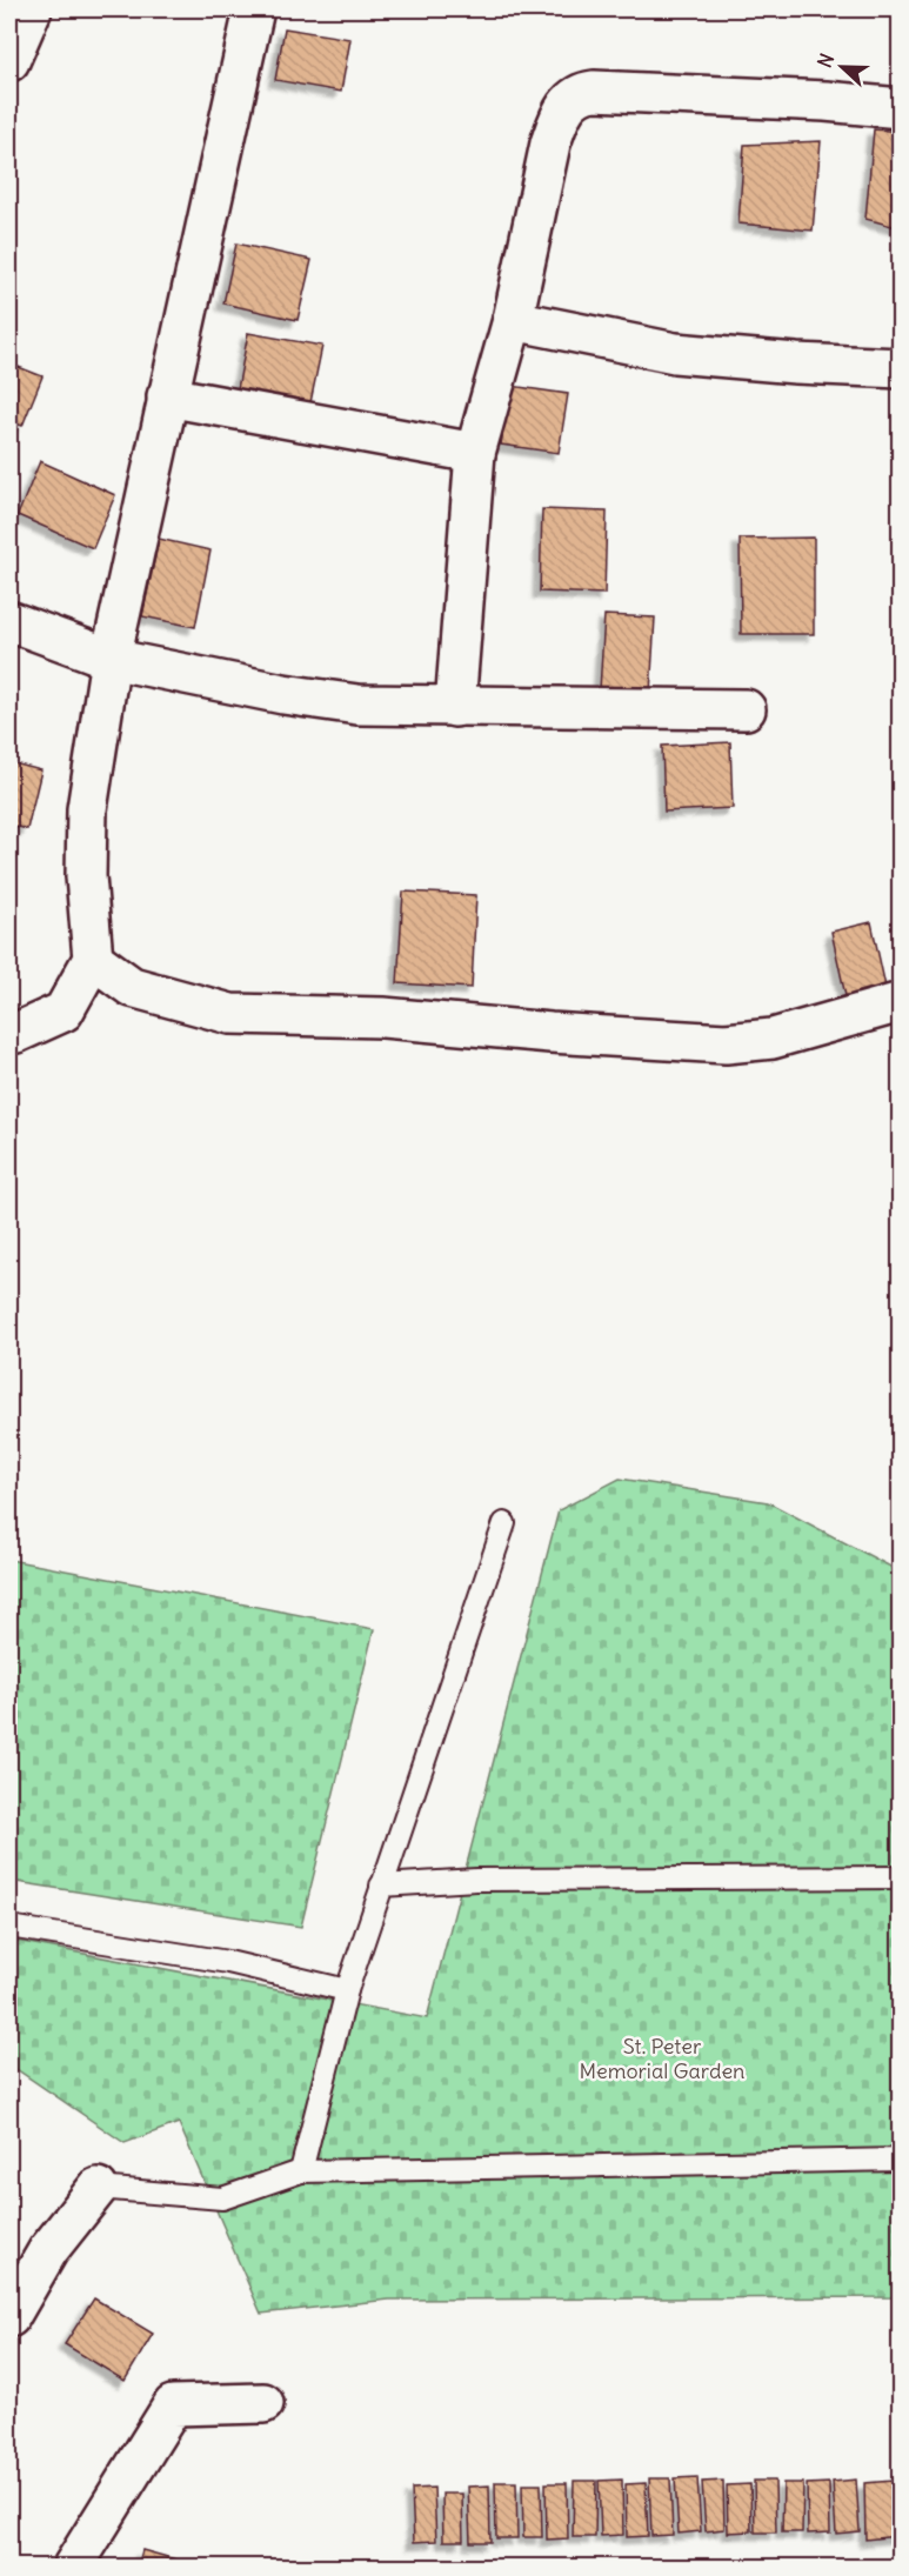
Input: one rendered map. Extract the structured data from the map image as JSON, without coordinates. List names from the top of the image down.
{
  "parks": ["St. Peter Memorial Garden"],
  "north": "left"
}
